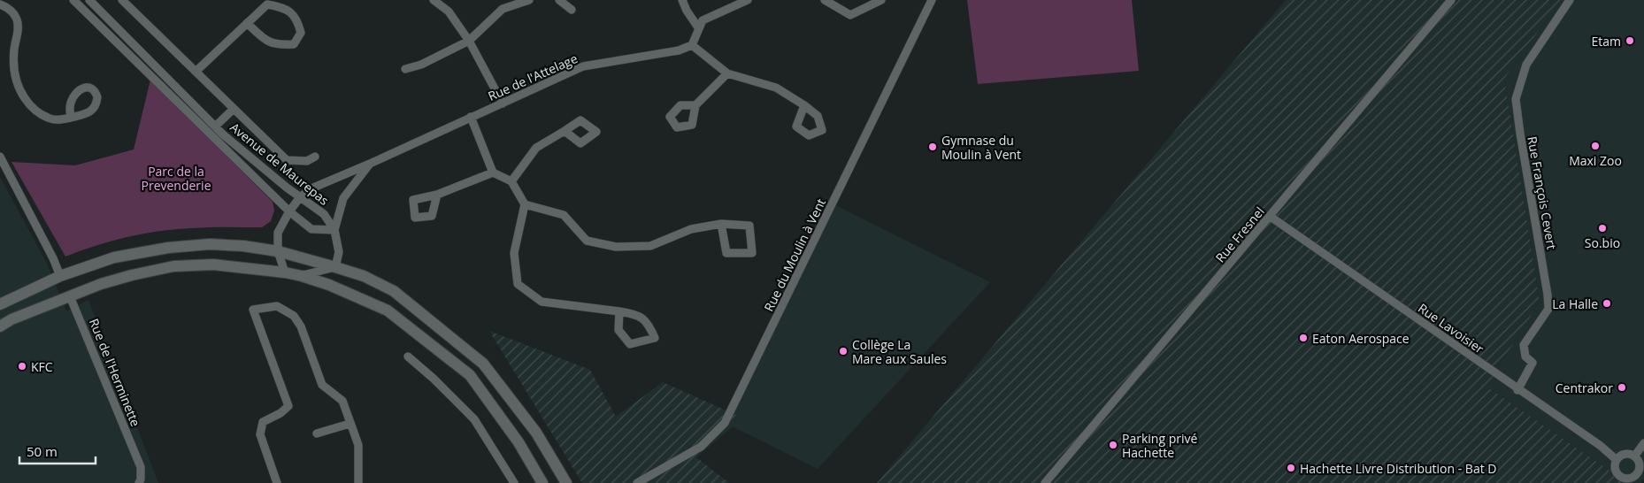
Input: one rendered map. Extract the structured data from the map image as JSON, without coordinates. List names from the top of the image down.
{
  "streets": {
    "street": [
      "Rue de l'Attelage",
      "Avenue de Maurepas",
      "Rue François Cevert",
      "Rue Fresnel",
      "Rue du Moulin à Vent",
      "Rue Lavoisier",
      "Rue de l'Herminette"
    ]
  },
  "crossings": [
    ["Rue de l'Attelage", "Avenue de Maurepas"],
    ["Rue François Cevert", "Rue Lavoisier"],
    ["Rue Fresnel", "Rue Lavoisier"]
  ],
  "parks": ["Parc de la Prevenderie"],
  "places": [
    "Etam",
    "Maxi Zoo",
    "Gymnase du Moulin à Vent",
    "So.bio",
    "La Halle",
    "Eaton Aerospace",
    "Collège La Mare aux Saules",
    "KFC",
    "Centrakor",
    "Parking privé Hachette",
    "Hachette Livre Distribution - Bat D"
  ],
  "scale_bar": "50 m"
}
